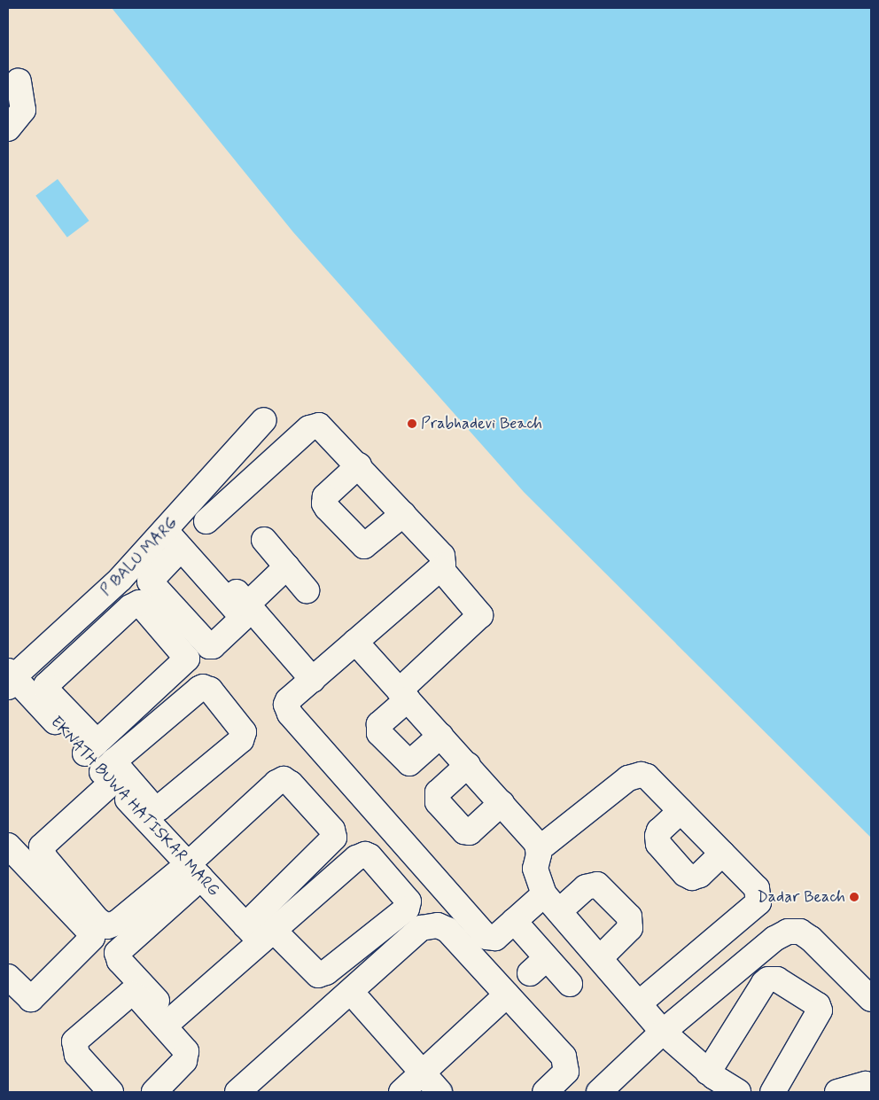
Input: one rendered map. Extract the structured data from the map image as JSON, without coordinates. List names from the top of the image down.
{
  "streets": {
    "street": ["P BALU MARG", "EKNATH BUWA HATISKAR MARG"]
  },
  "crossings": [
    ["P BALU MARG", "EKNATH BUWA HATISKAR MARG"]
  ],
  "places": ["Prabhadevi Beach", "Dadar Beach"]
}
